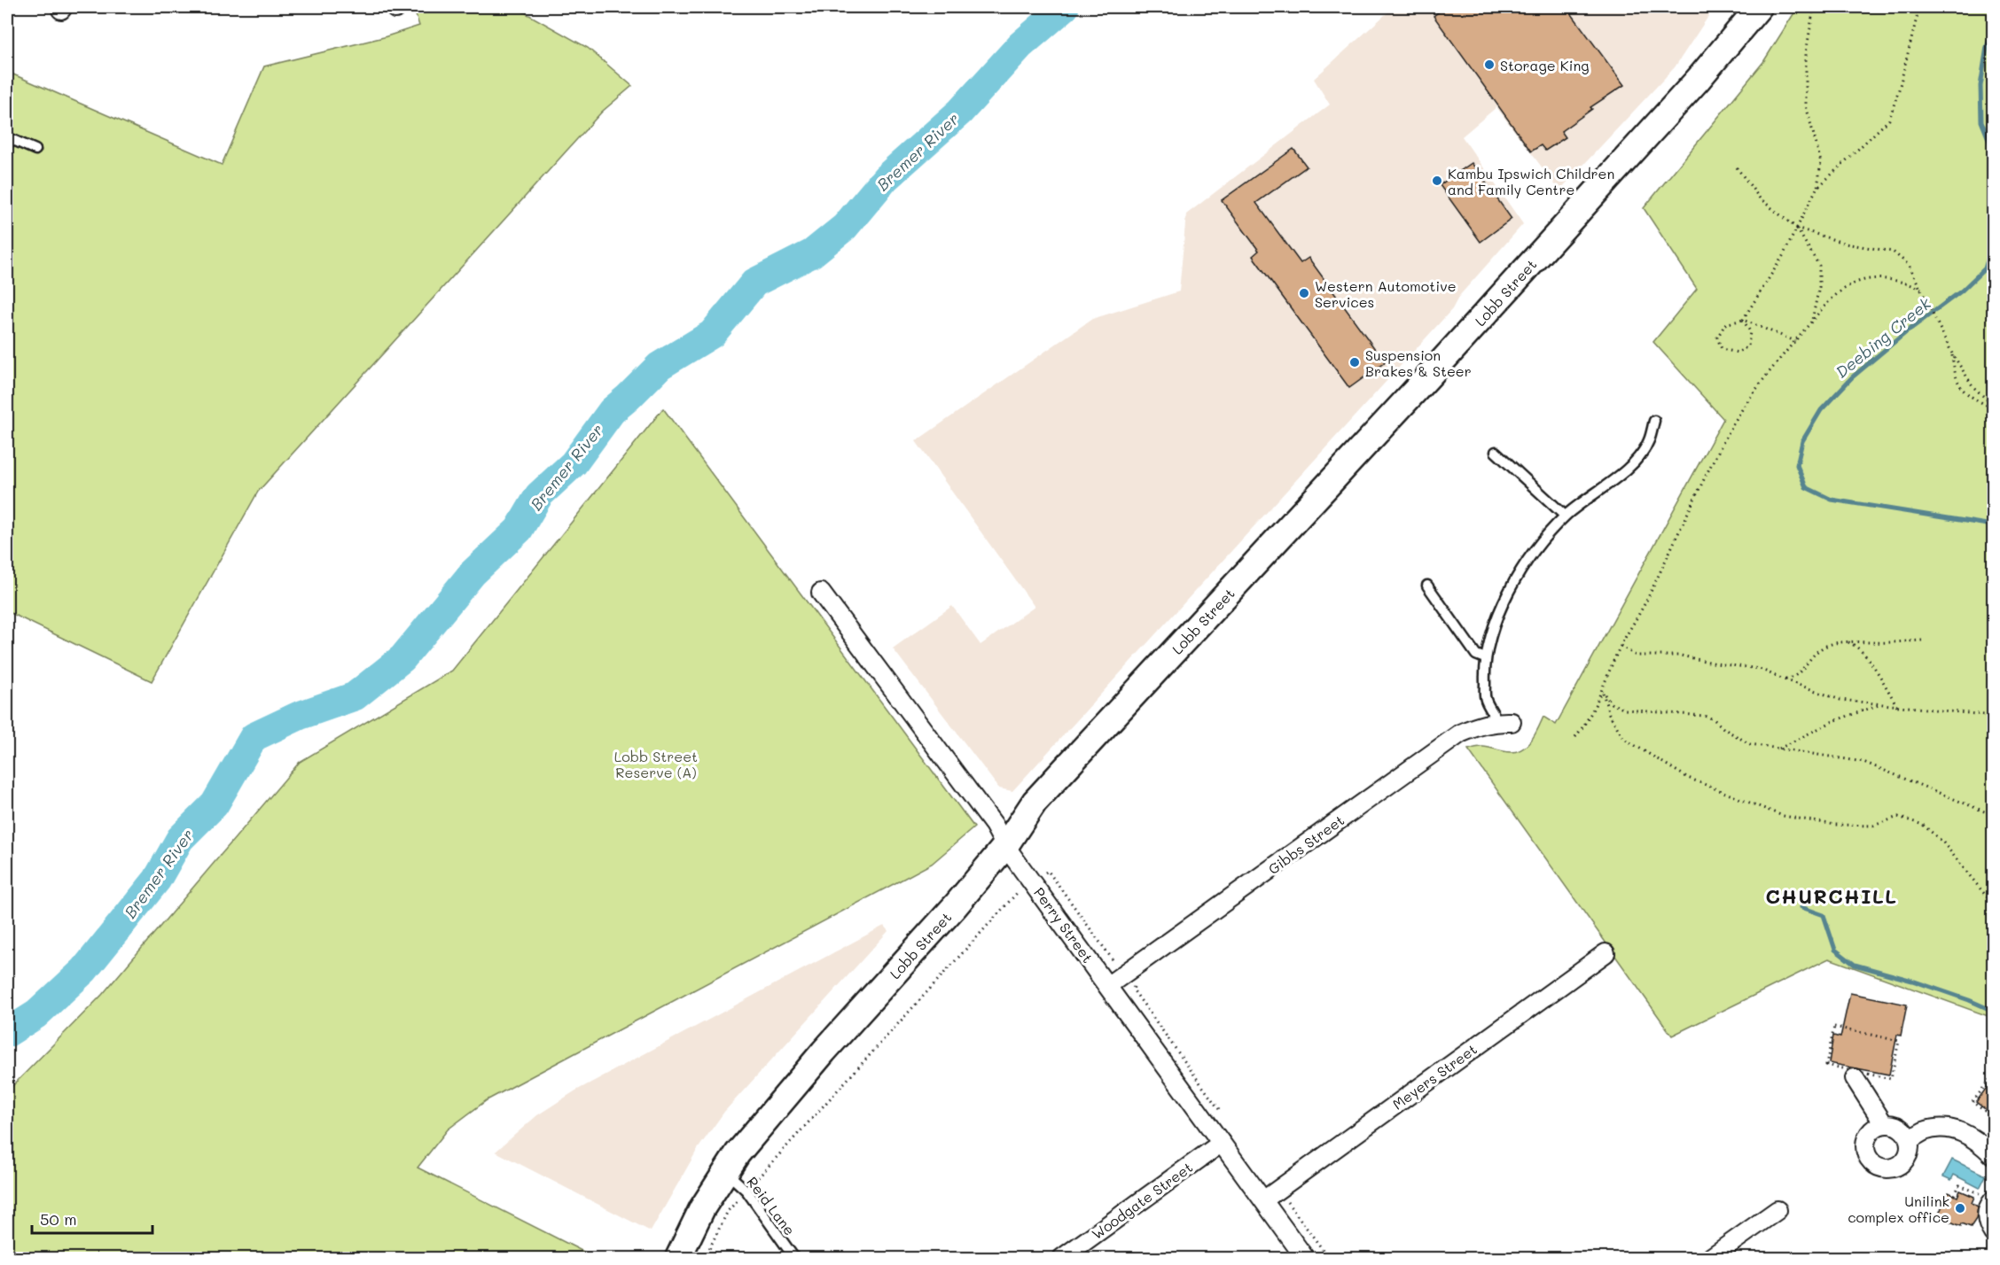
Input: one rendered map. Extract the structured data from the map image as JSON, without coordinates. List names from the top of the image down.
{
  "streets": {
    "main road": ["Lobb Street"],
    "street": [
      "Gibbs Street",
      "Perry Street",
      "Meyers Street",
      "Woodgate Street"
    ],
    "lane": ["Reid Lane"]
  },
  "crossings": [
    ["Lobb Street", "Perry Street"],
    ["Lobb Street", "Reid Lane"],
    ["Gibbs Street", "Perry Street"],
    ["Perry Street", "Meyers Street"],
    ["Perry Street", "Woodgate Street"]
  ],
  "districts": ["CHURCHILL"],
  "water": ["Bremer River", "Deebing Creek"],
  "parks": ["Lobb Street Reserve (A)"],
  "places": [
    "Storage King",
    "Kambu Ipswich Children and Family Centre",
    "Western Automotive Services",
    "Suspension Brakes & Steer",
    "Unilink complex office"
  ],
  "scale_bar": "50 m"
}
